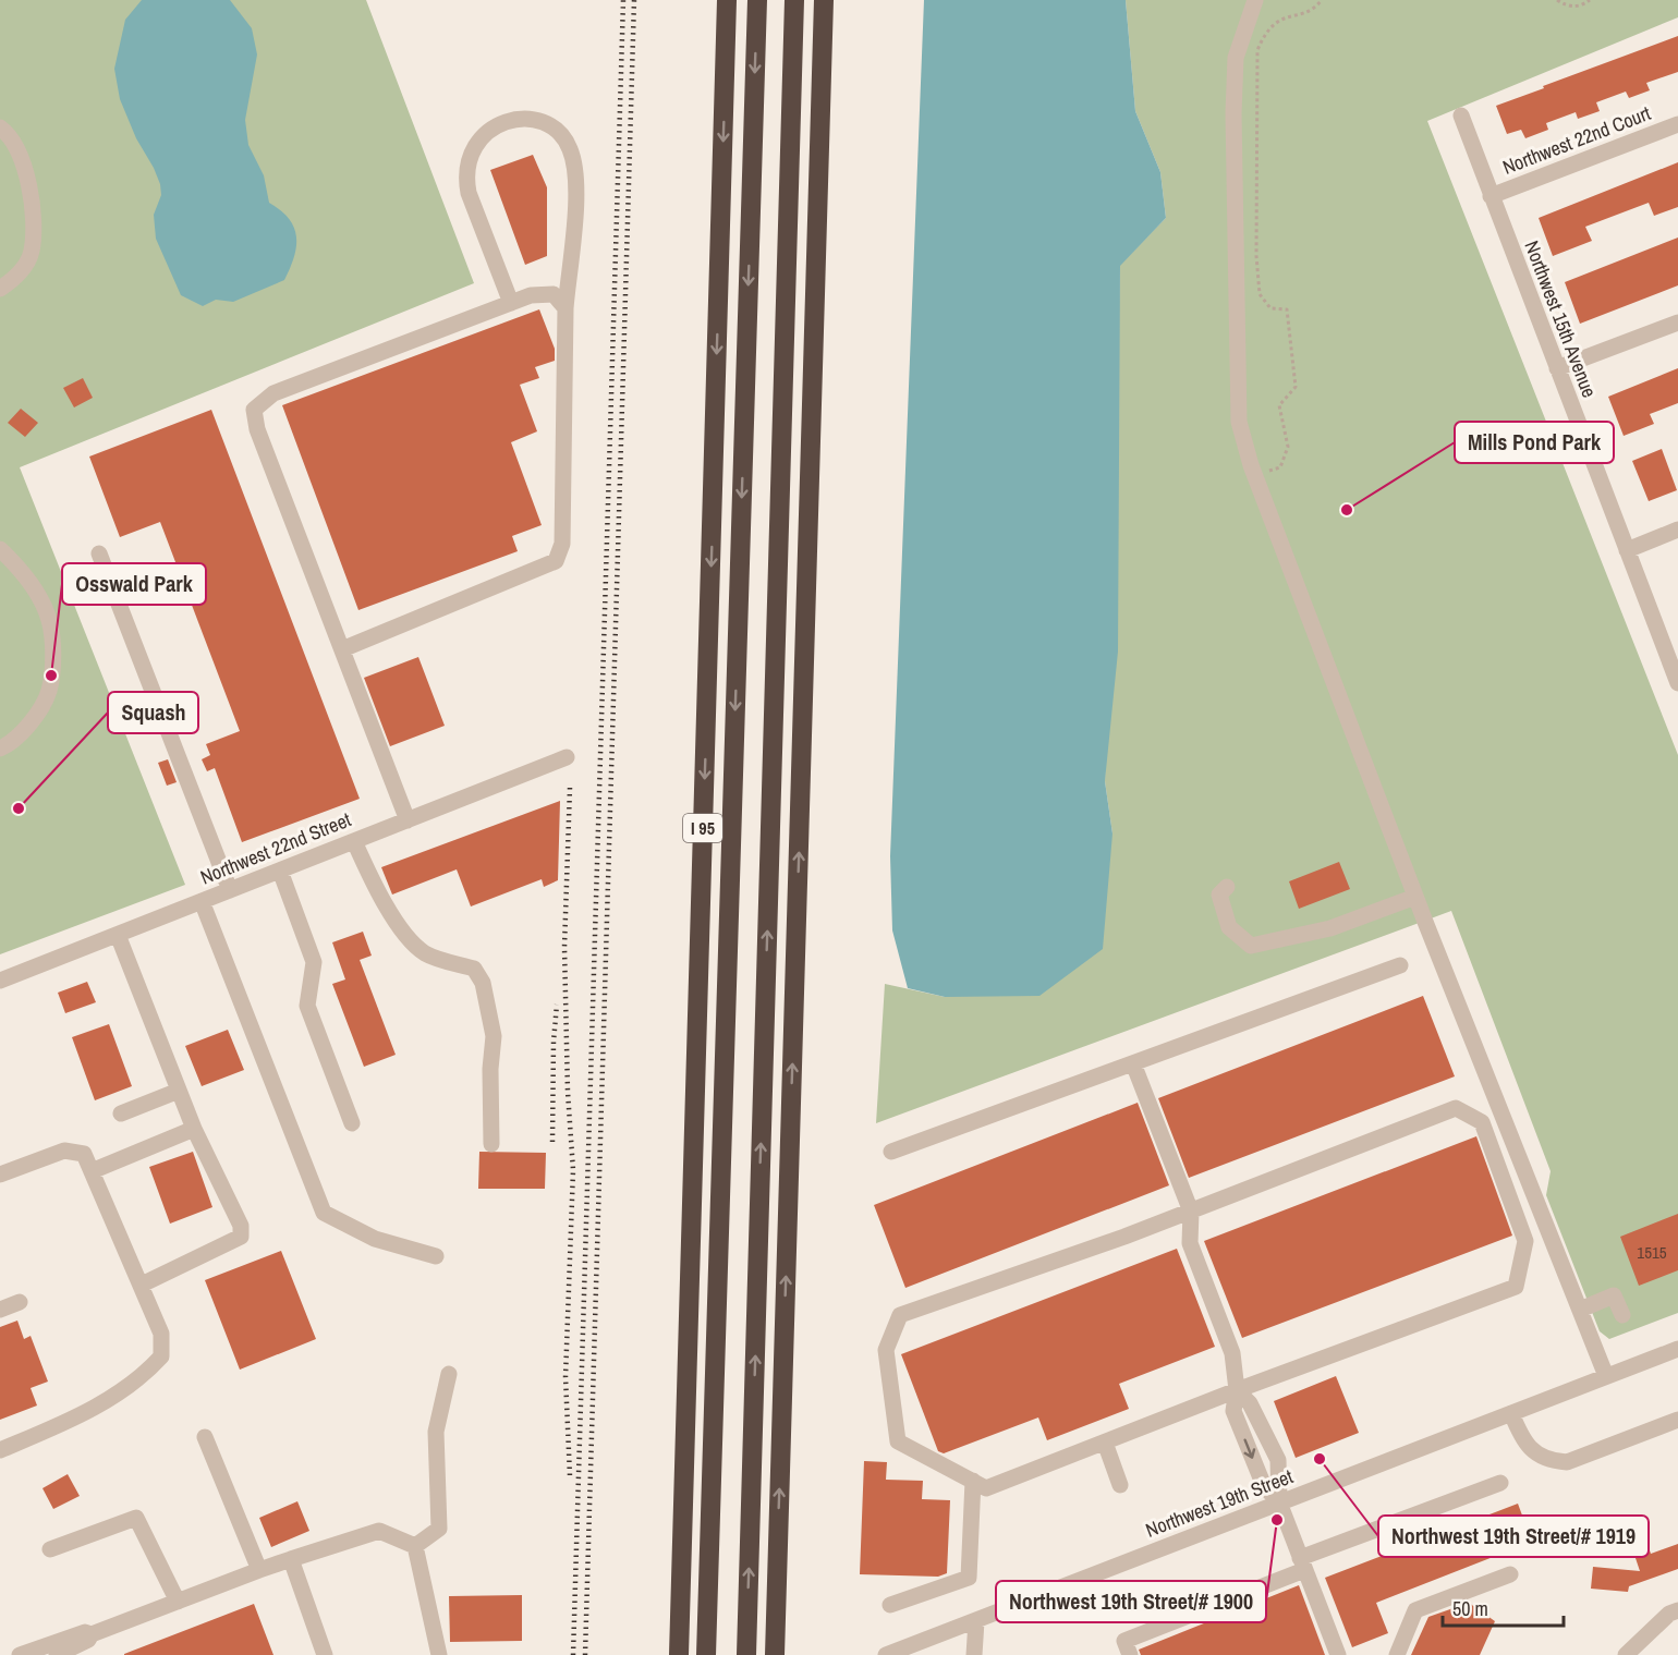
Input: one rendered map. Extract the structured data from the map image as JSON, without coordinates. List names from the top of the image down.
{
  "streets": {
    "highway": ["I 95"],
    "street": [
      "Northwest 22nd Court",
      "Northwest 15th Avenue",
      "Northwest 22nd Street",
      "Northwest 19th Street"
    ]
  },
  "crossings": [
    ["Northwest 22nd Court", "Northwest 15th Avenue"]
  ],
  "places": [
    "Mills Pond Park",
    "Osswald Park",
    "Squash",
    "Northwest 19th Street/# 1919",
    "Northwest 19th Street/# 1900"
  ],
  "house_numbers": ["1515"],
  "scale_bar": "50 m"
}
